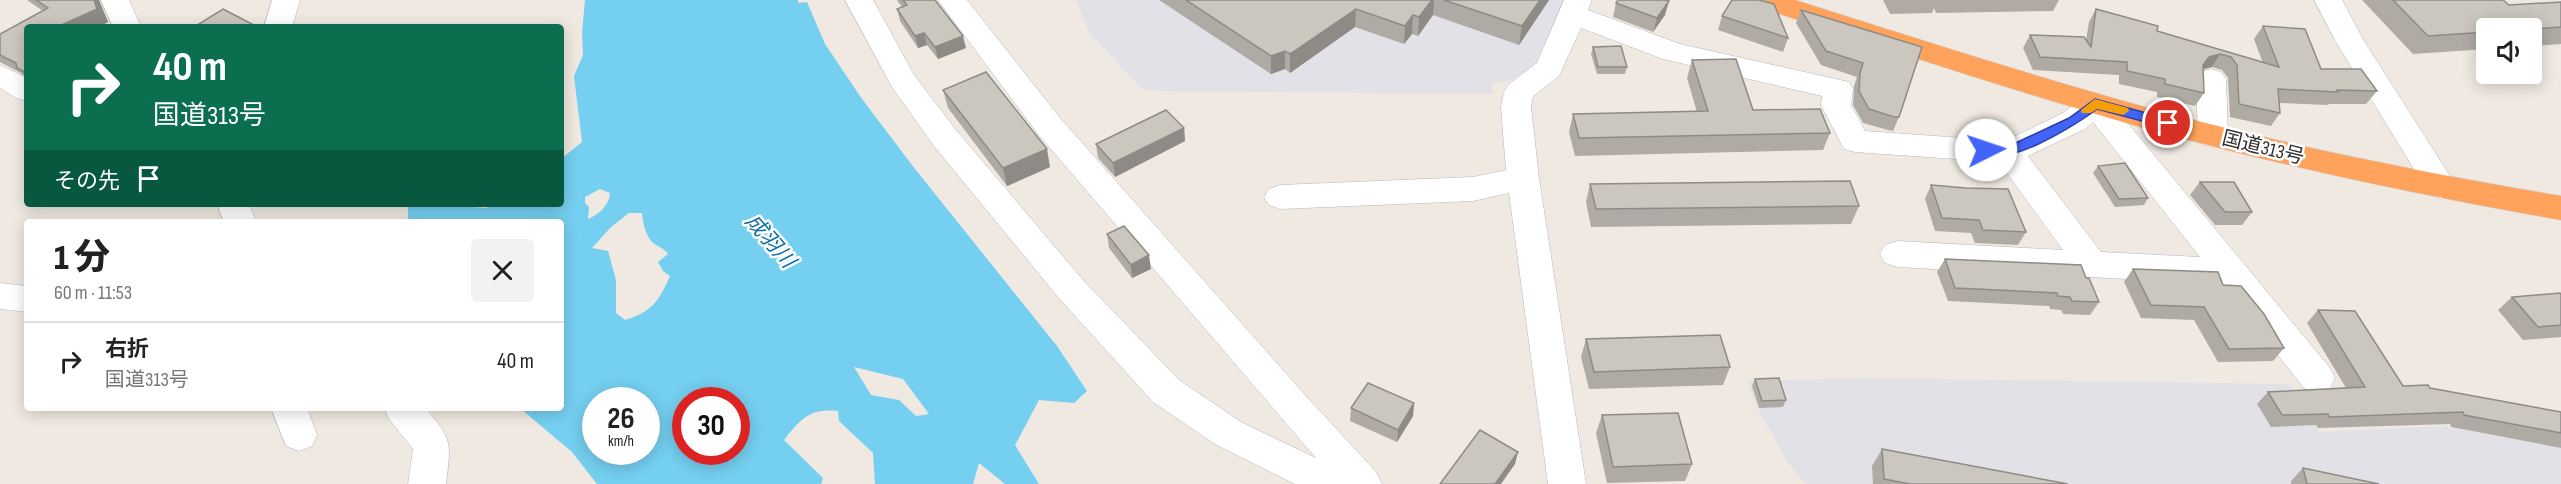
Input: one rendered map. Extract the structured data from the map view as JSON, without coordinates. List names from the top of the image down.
{
  "streets": {
    "highway": ["国道313号"]
  },
  "water": ["成羽川"],
  "page": {
    "turn": ["40 m", "国道313号"],
    "then": "その先",
    "heading": ["1 分", "60 m · 11:53"],
    "list": [
      {
        "name": "右折",
        "note": "国道313号",
        "value": "40 m"
      }
    ],
    "speed": "26 km/h",
    "limit": "30"
  }
}
